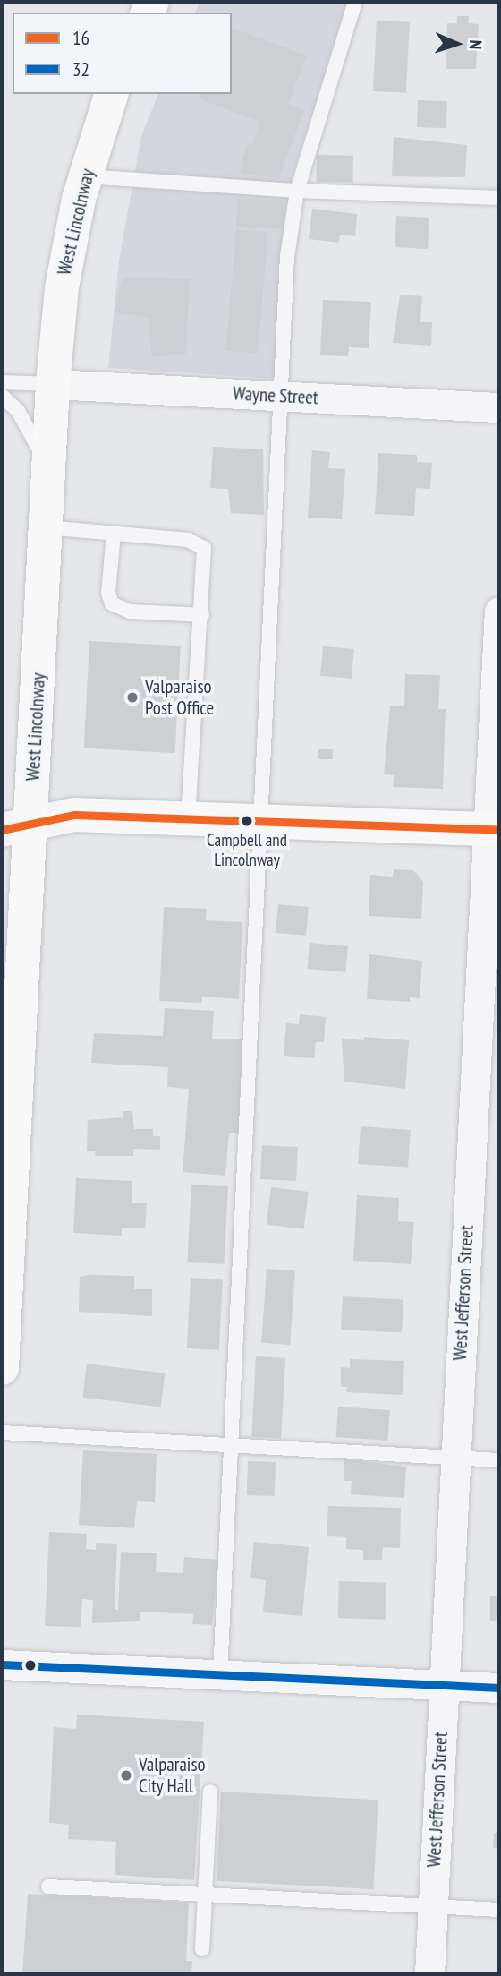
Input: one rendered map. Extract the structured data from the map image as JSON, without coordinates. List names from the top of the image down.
{
  "streets": {
    "main road": ["West Lincolnway"],
    "street": ["Wayne Street", "West Jefferson Street"]
  },
  "crossings": [
    ["West Lincolnway", "Wayne Street"]
  ],
  "places": ["Valparaiso Post Office", "Campbell and Lincolnway", "Valparaiso City Hall"],
  "lines": ["transit line 16", "transit line 32"],
  "legend": ["16", "32"],
  "north": "right"
}
